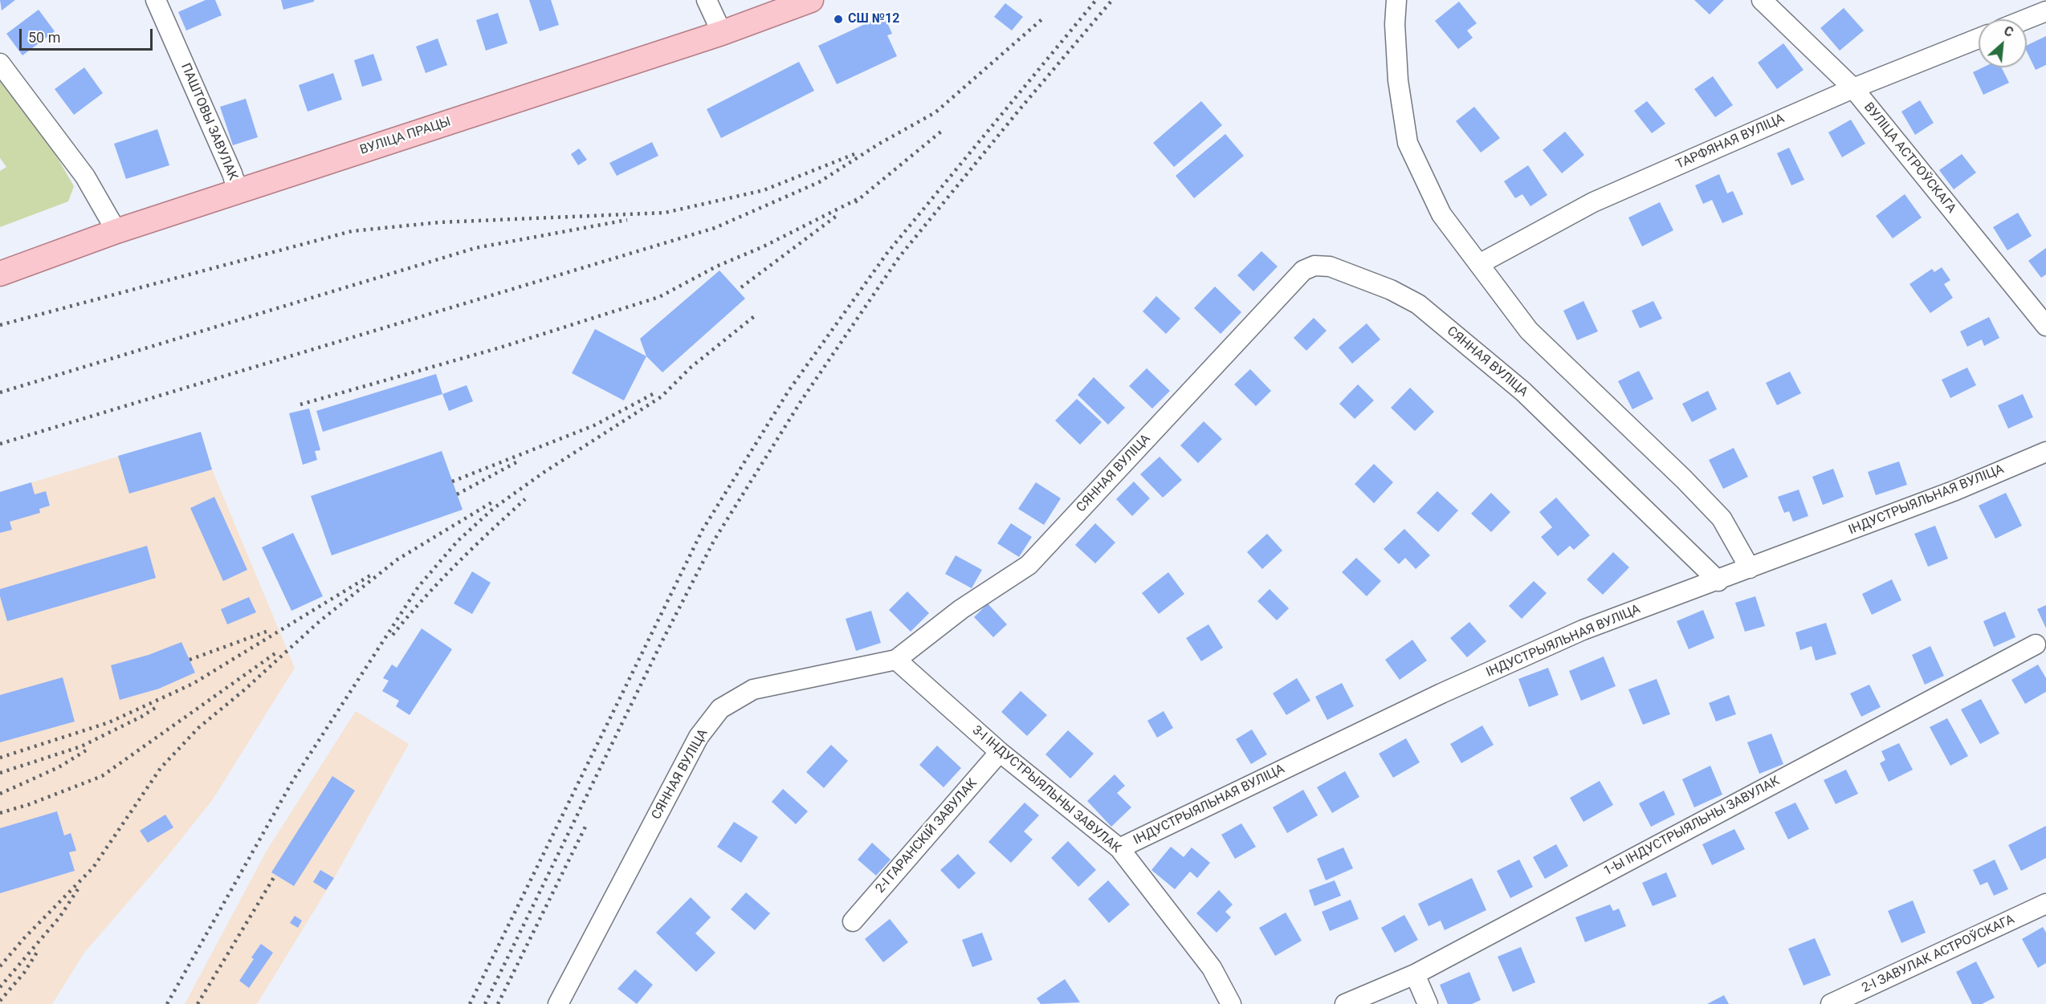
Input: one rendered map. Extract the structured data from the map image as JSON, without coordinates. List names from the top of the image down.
{
  "streets": {
    "main road": ["ВУЛІЦА ПРАЦЫ"],
    "street": [
      "ПАШТОВЫ ЗАВУЛАК",
      "ТАРФЯНАЯ ВУЛІЦА",
      "ВУЛІЦА АСТРОЎСКАГА",
      "СЯННАЯ ВУЛІЦА",
      "ІНДУСТРЫЯЛЬНАЯ ВУЛІЦА",
      "3-І ІНДУСТРЫЯЛЬНЫ ЗАВУЛАК",
      "1-Ы ІНДУСТРЫЯЛЬНЫ ЗАВУЛАК",
      "2-І ГАРАНСКІЙ ЗАВУЛАК",
      "2-І ЗАВУЛАК АСТРОЎСКАГА"
    ]
  },
  "crossings": [
    ["ПАШТОВЫ ЗАВУЛАК", "ВУЛІЦА ПРАЦЫ"],
    ["ТАРФЯНАЯ ВУЛІЦА", "ВУЛІЦА АСТРОЎСКАГА"],
    ["СЯННАЯ ВУЛІЦА", "ІНДУСТРЫЯЛЬНАЯ ВУЛІЦА"],
    ["СЯННАЯ ВУЛІЦА", "3-І ІНДУСТРЫЯЛЬНЫ ЗАВУЛАК"],
    ["ІНДУСТРЫЯЛЬНАЯ ВУЛІЦА", "3-І ІНДУСТРЫЯЛЬНЫ ЗАВУЛАК"],
    ["3-І ІНДУСТРЫЯЛЬНЫ ЗАВУЛАК", "2-І ГАРАНСКІЙ ЗАВУЛАК"]
  ],
  "places": ["СШ №12"],
  "scale_bar": "50 m",
  "north": "top right"
}
